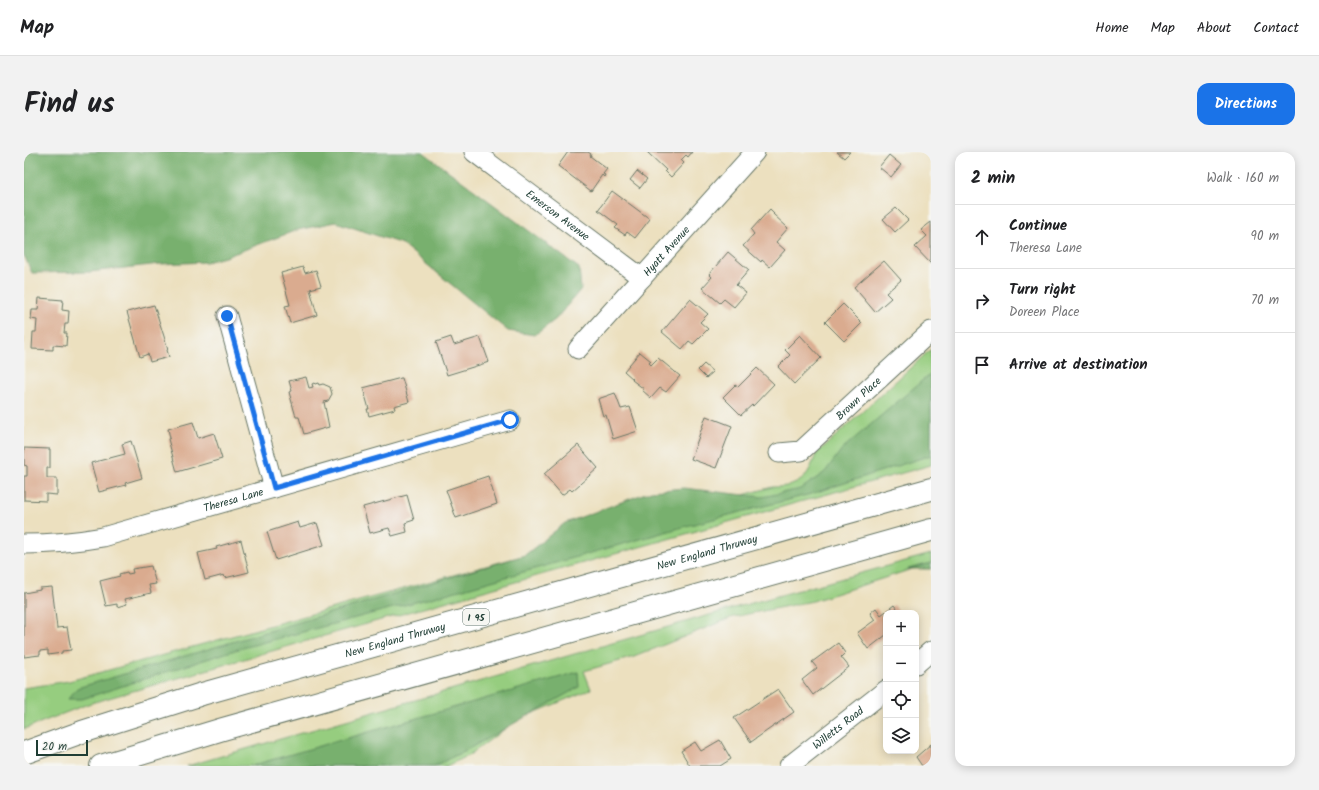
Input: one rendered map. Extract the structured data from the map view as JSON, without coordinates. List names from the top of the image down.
{
  "streets": {
    "highway": ["New England Thruway", "I 95"],
    "street": [
      "Emerson Avenue",
      "Hyatt Avenue",
      "Brown Place",
      "Theresa Lane",
      "Willetts Road"
    ]
  },
  "crossings": [
    ["Emerson Avenue", "Hyatt Avenue"]
  ],
  "scale_bar": "20 m",
  "page": {
    "header": "Map",
    "nav": [
      "Home",
      "Map",
      "About",
      "Contact"
    ],
    "title": "Find us",
    "buttons": "Directions",
    "heading": ["2 min", "Walk · 160 m"],
    "list": [
      ["Continue", "Theresa Lane", "90 m"],
      ["Turn right", "Doreen Place", "70 m"],
      "Arrive at destination"
    ],
    "map_buttons": ["+", "−"],
    "scale": "20 m"
  }
}
